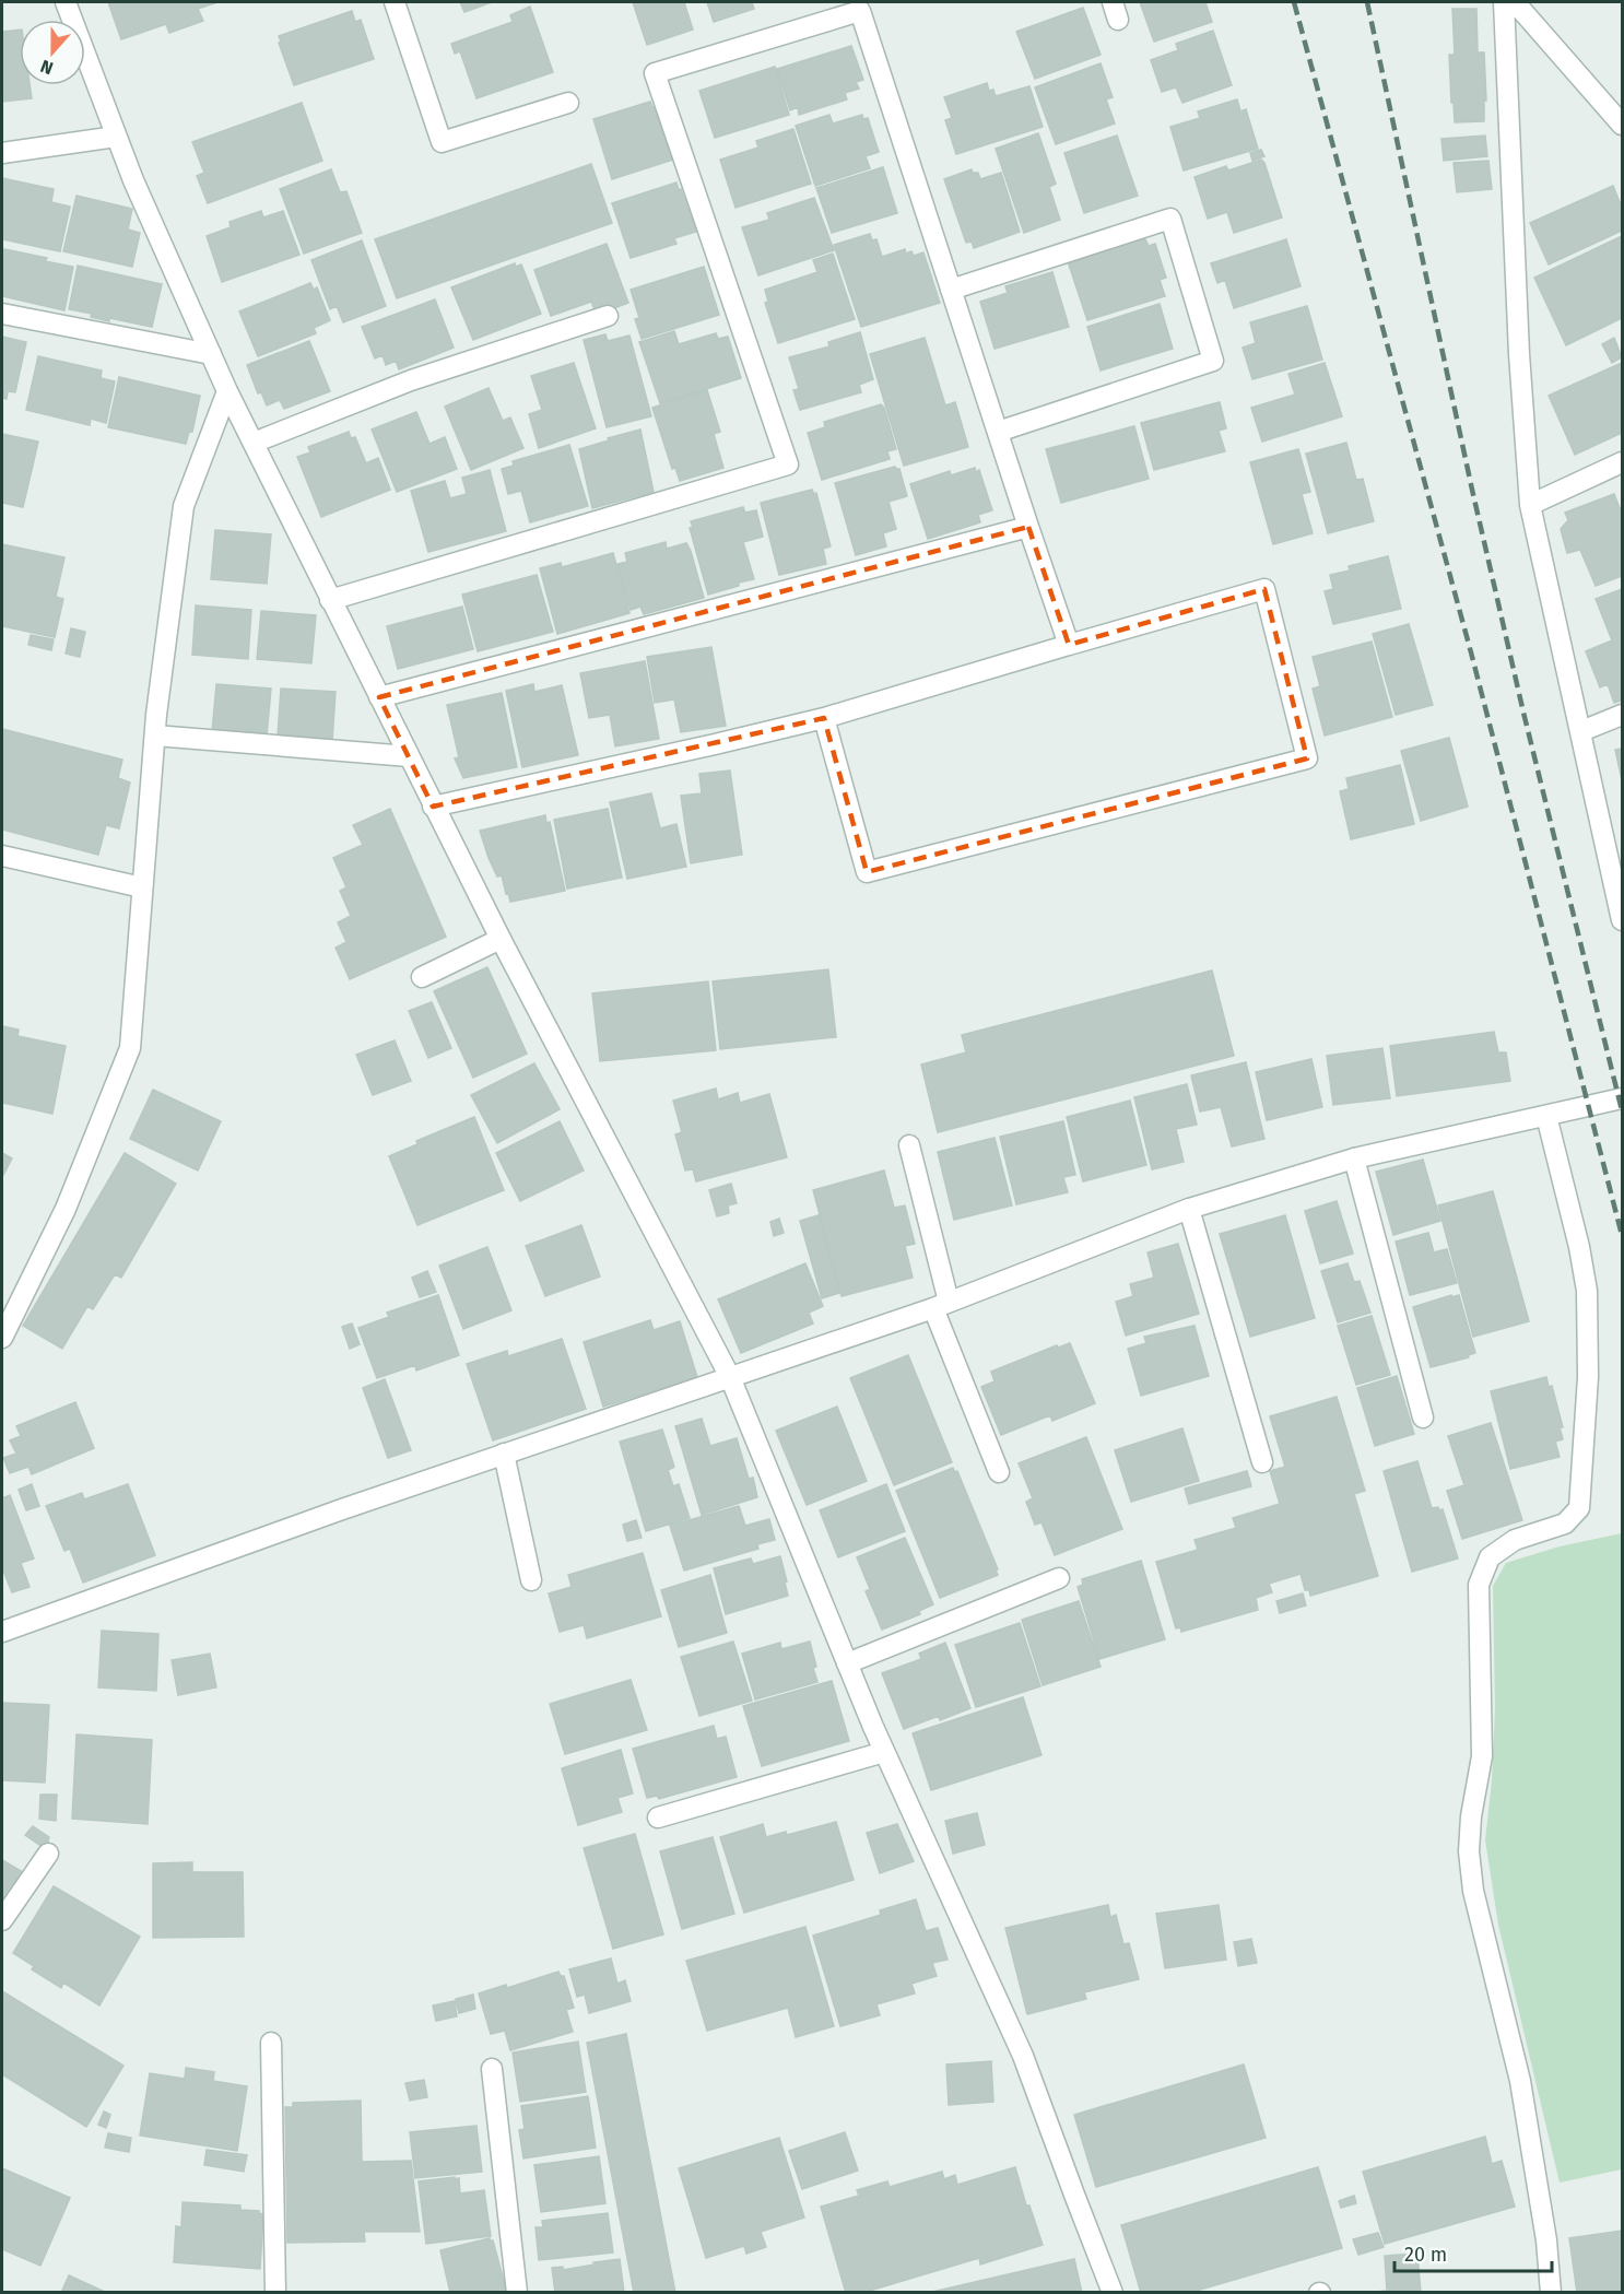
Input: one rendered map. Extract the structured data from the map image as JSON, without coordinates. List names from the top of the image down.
{
  "scale_bar": "20 m",
  "north": "bottom"
}
